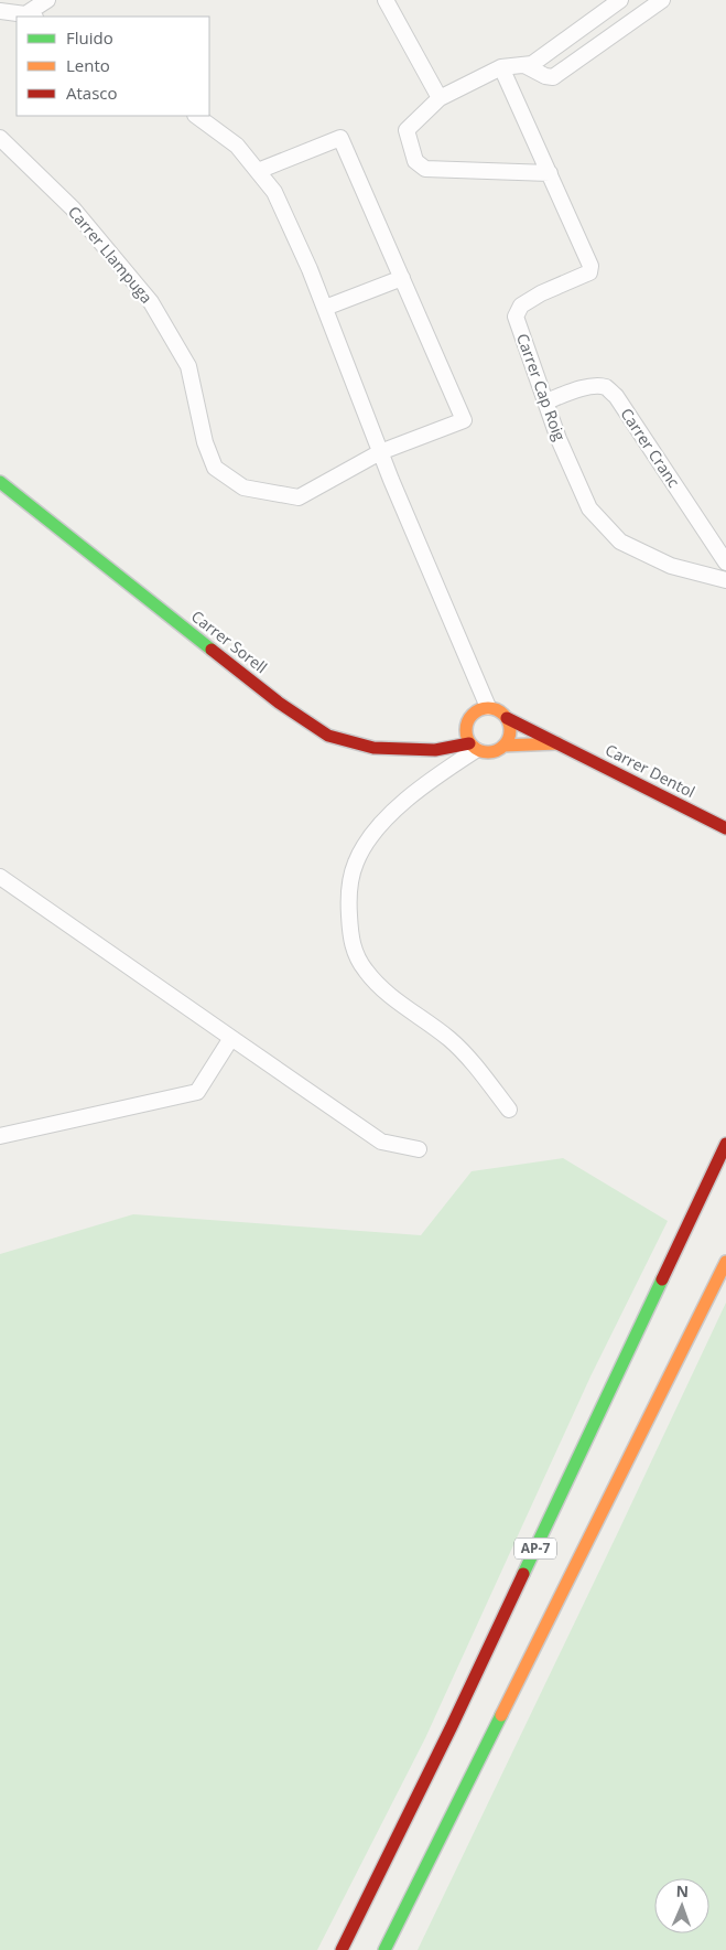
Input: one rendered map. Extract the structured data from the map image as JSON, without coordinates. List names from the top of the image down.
{
  "streets": {
    "main road": ["Carrer Sorell", "Carrer Dentol", "AP-7"],
    "street": ["Carrer Llampuga", "Carrer Cap Roig", "Carrer Cranc"]
  },
  "crossings": [
    ["Carrer Cap Roig", "Carrer Cranc"],
    ["Carrer Sorell", "Carrer Dentol"]
  ],
  "legend": ["Fluido", "Lento", "Atasco"],
  "north": "top"
}
